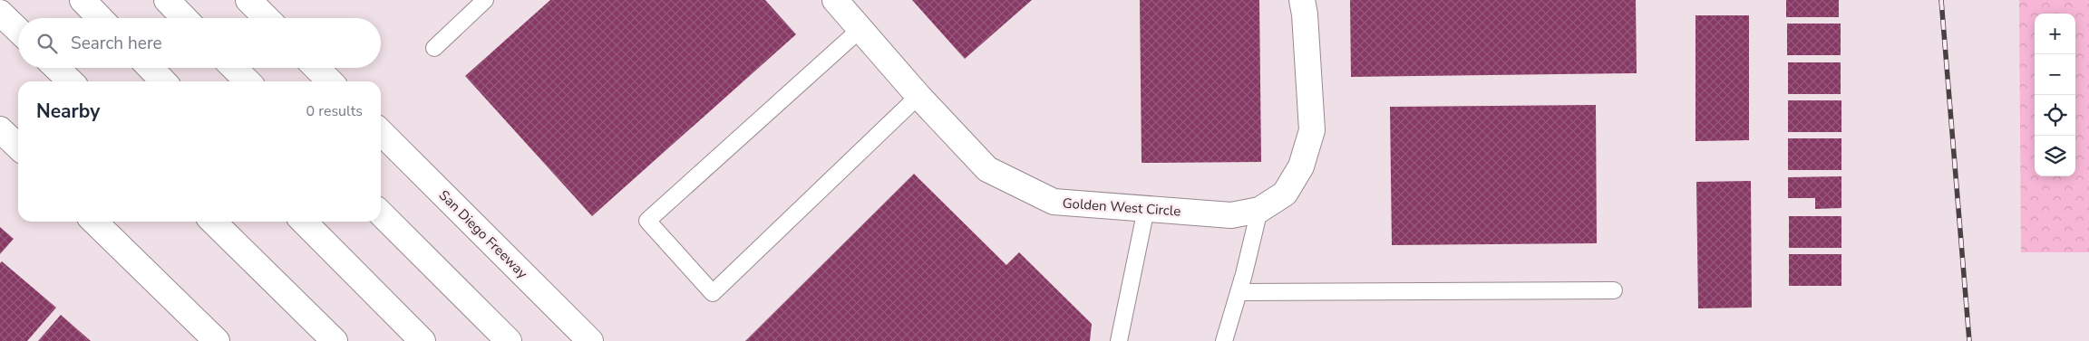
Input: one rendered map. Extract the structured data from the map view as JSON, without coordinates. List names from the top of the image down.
{
  "streets": {
    "main road": ["Golden West Circle", "San Diego Freeway"]
  },
  "page": {
    "map_buttons": ["+", "−"],
    "search": "Search here",
    "heading": ["Nearby", "0 results"]
  }
}
